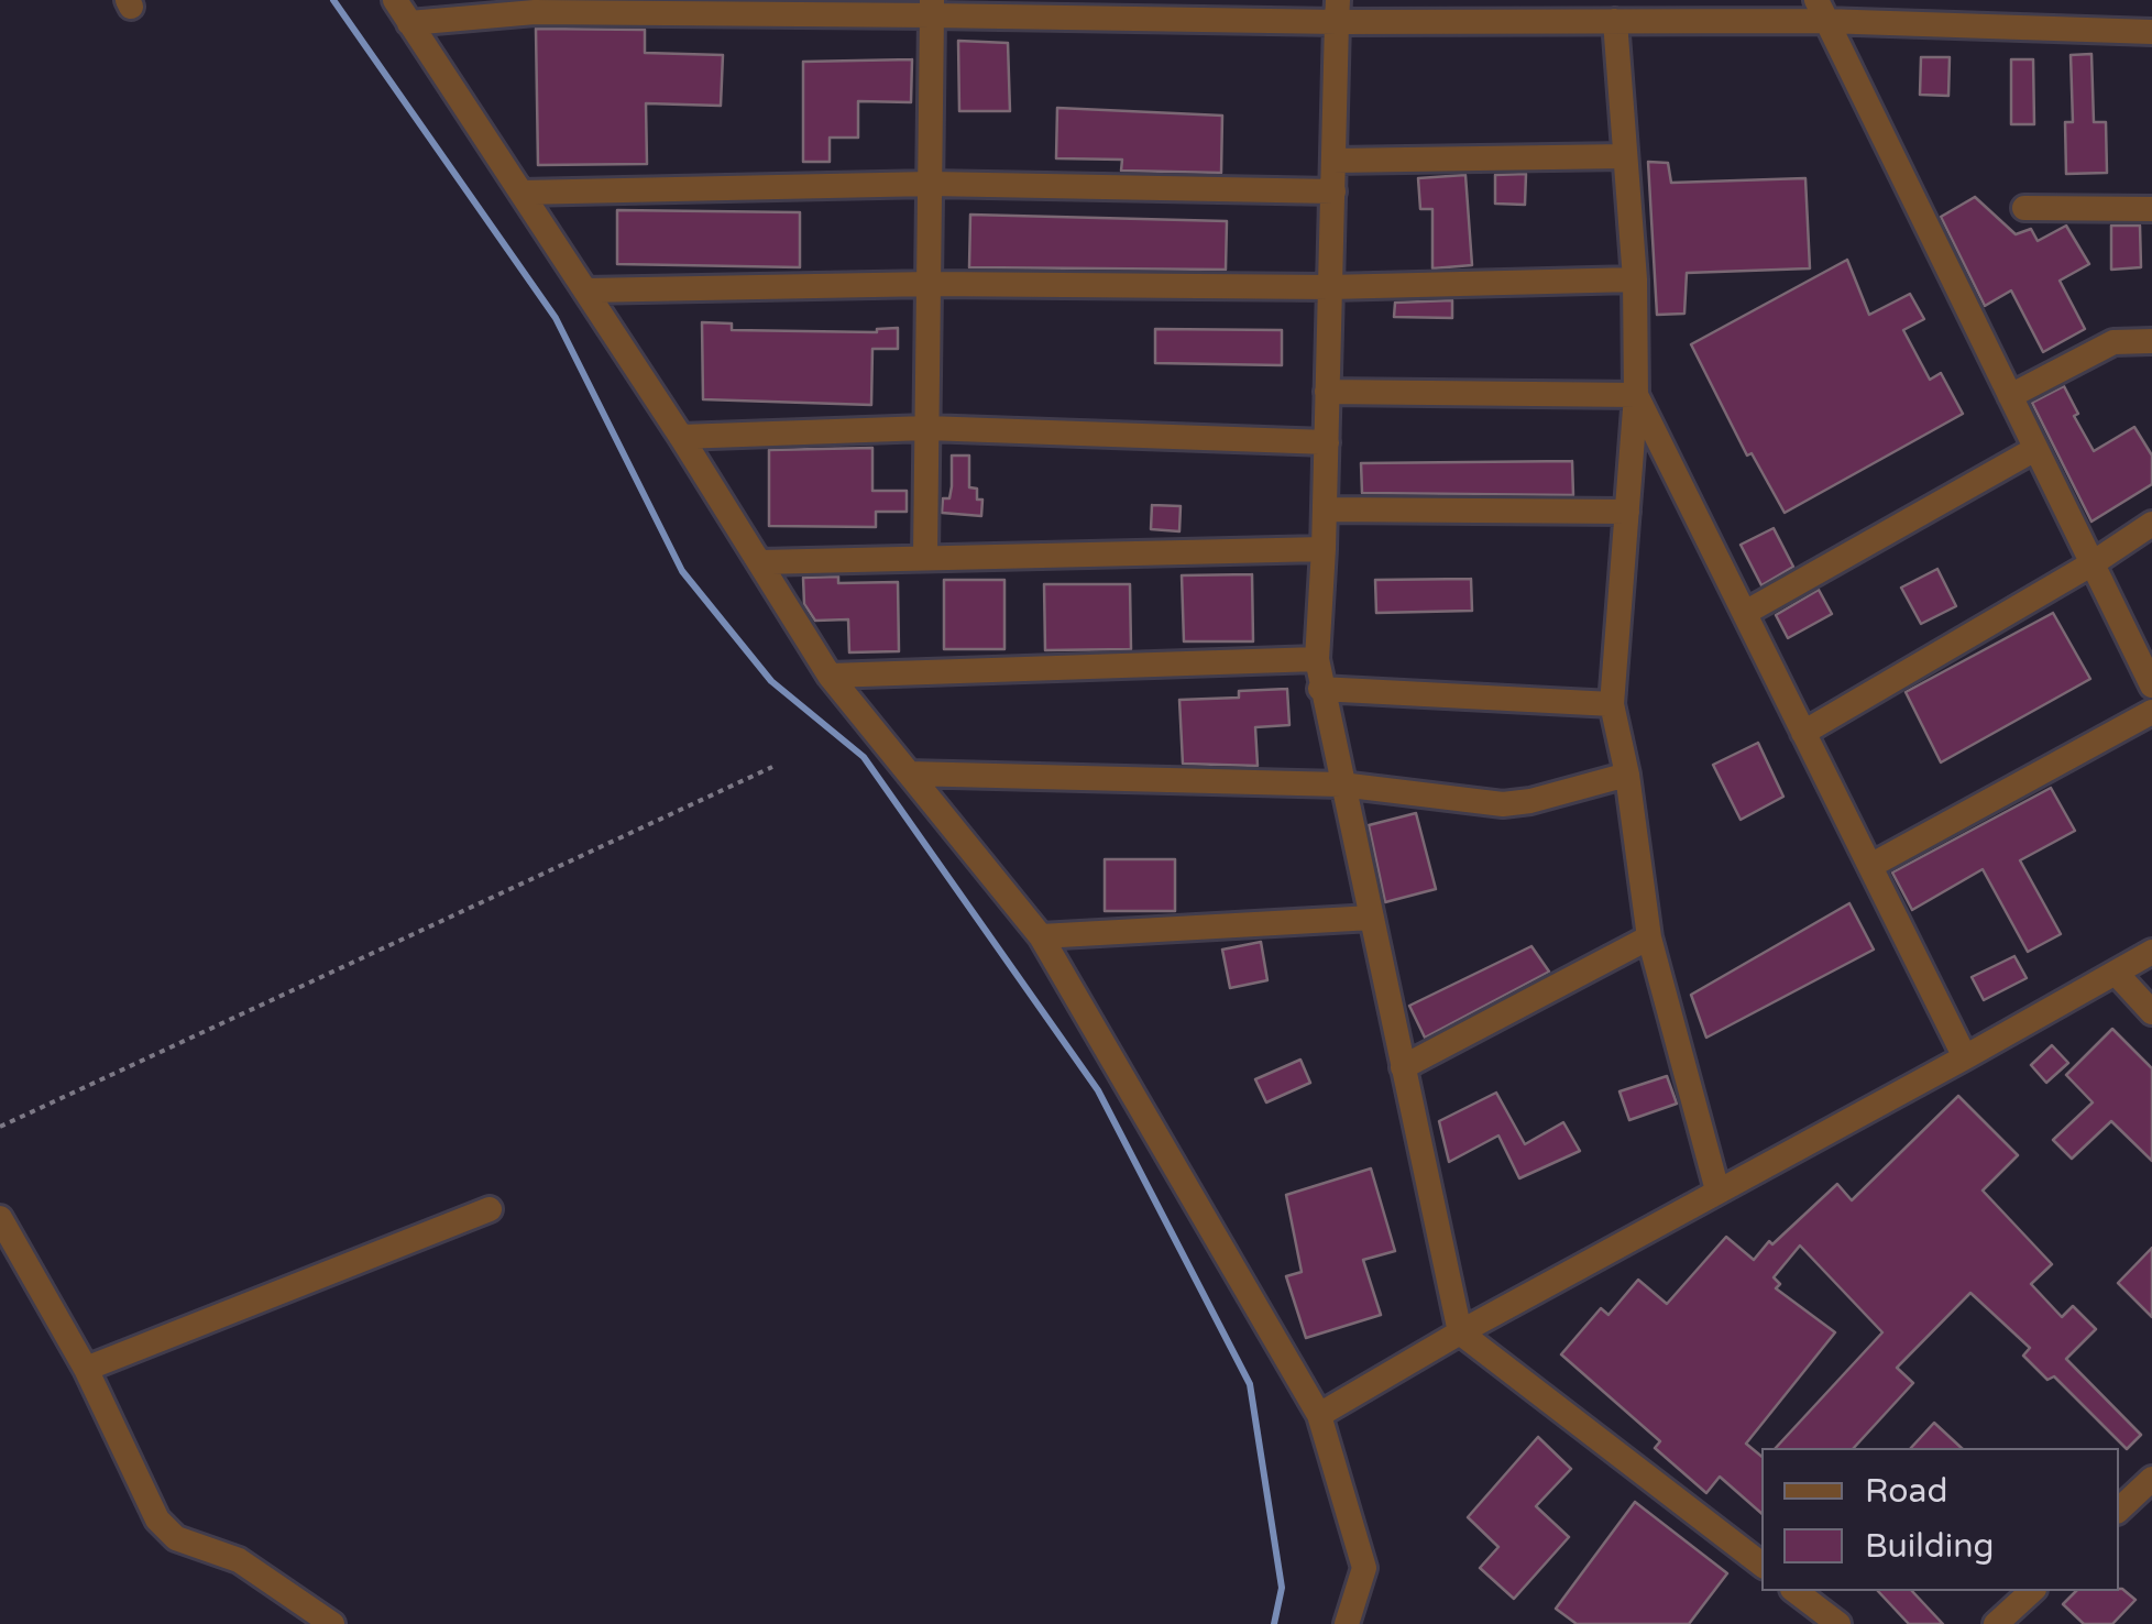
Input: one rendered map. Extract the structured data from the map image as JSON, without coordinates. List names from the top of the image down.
{
  "legend": ["Road", "Building"]
}
